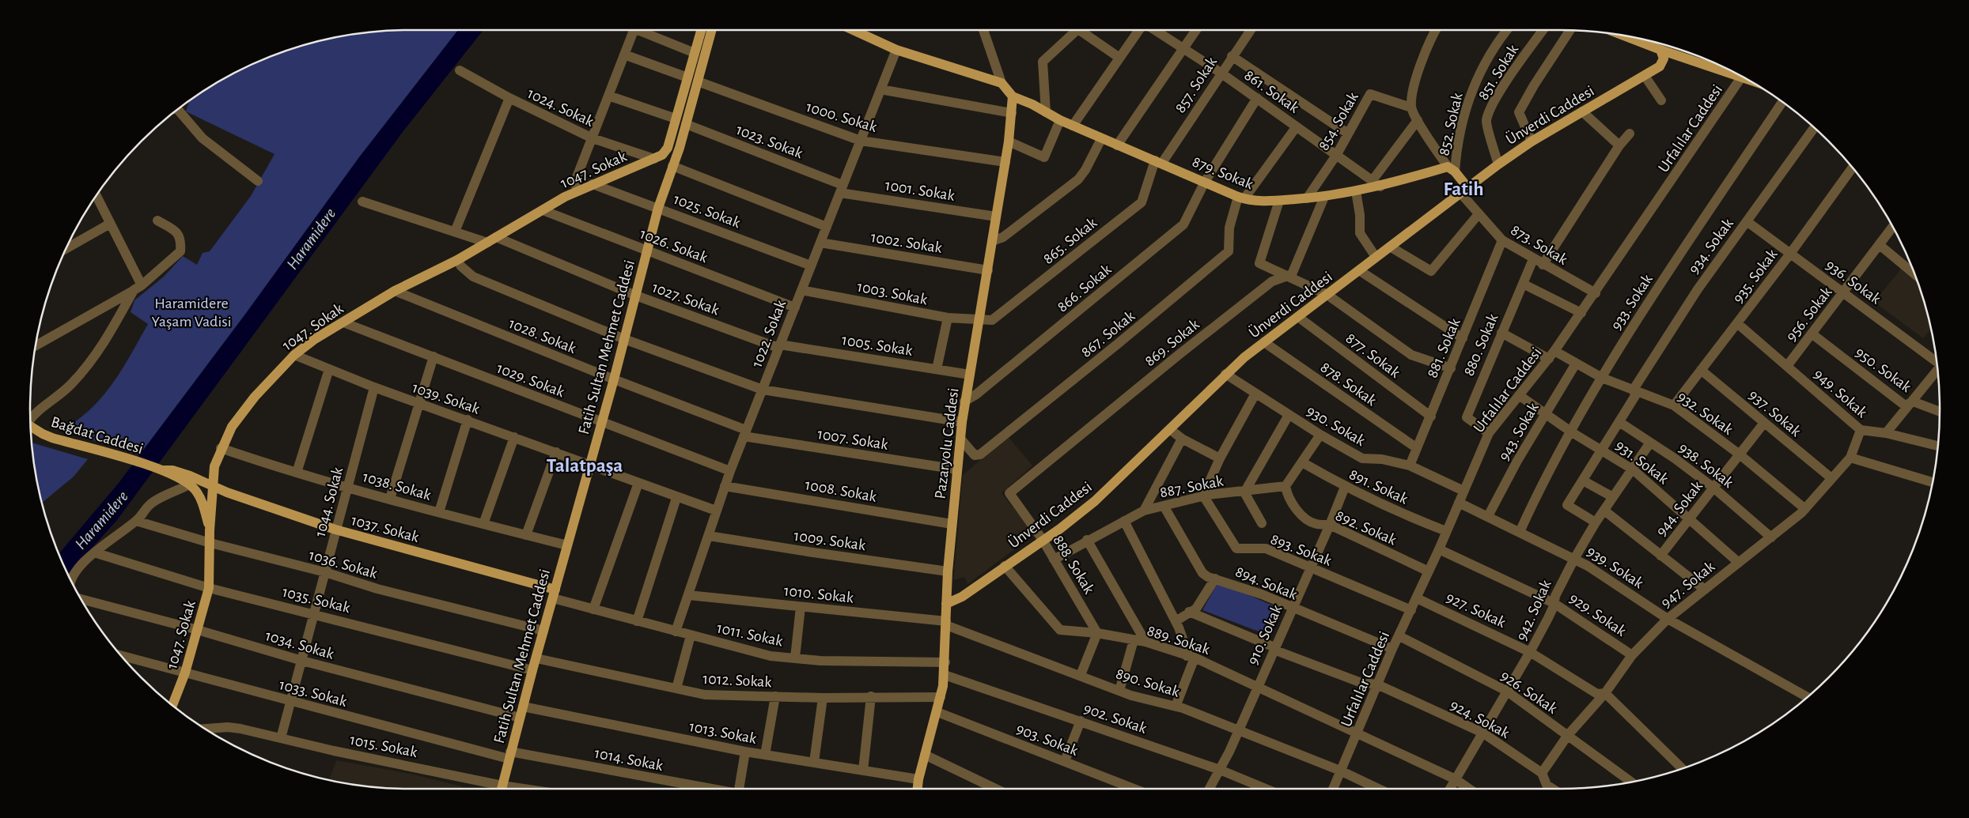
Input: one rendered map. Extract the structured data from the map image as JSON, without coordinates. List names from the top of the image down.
{
  "streets": {
    "main road": [
      "Ünverdi Caddesi",
      "1047. Sokak",
      "879. Sokak",
      "Fatih Sultan Mehmet Caddesi",
      "Bağdat Caddesi",
      "Pazaryolu Caddesi",
      "1037. Sokak"
    ],
    "street": [
      "851. Sokak",
      "857. Sokak",
      "861. Sokak",
      "1024. Sokak",
      "1000. Sokak",
      "854. Sokak",
      "852. Sokak",
      "Urfalılar Caddesi",
      "1023. Sokak",
      "1001. Sokak",
      "1025. Sokak",
      "865. Sokak",
      "1002. Sokak",
      "873. Sokak",
      "1026. Sokak",
      "934. Sokak",
      "935. Sokak",
      "936. Sokak",
      "866. Sokak",
      "1003. Sokak",
      "1027. Sokak",
      "933. Sokak",
      "956. Sokak",
      "1022. Sokak",
      "867. Sokak",
      "1028. Sokak",
      "869. Sokak",
      "1005. Sokak",
      "880. Sokak",
      "881. Sokak",
      "877. Sokak",
      "950. Sokak",
      "1029. Sokak",
      "878. Sokak",
      "949. Sokak",
      "1039. Sokak",
      "932. Sokak",
      "937. Sokak",
      "930. Sokak",
      "943. Sokak",
      "1007. Sokak",
      "931. Sokak",
      "938. Sokak",
      "1038. Sokak",
      "887. Sokak",
      "891. Sokak",
      "1008. Sokak",
      "1044. Sokak",
      "944. Sokak",
      "892. Sokak",
      "1009. Sokak",
      "893. Sokak",
      "1036. Sokak",
      "888. Sokak",
      "939. Sokak",
      "894. Sokak",
      "947. Sokak",
      "1010. Sokak",
      "1035. Sokak",
      "927. Sokak",
      "942. Sokak",
      "929. Sokak",
      "1011. Sokak",
      "910. Sokak",
      "889. Sokak",
      "1034. Sokak",
      "1012. Sokak",
      "890. Sokak",
      "926. Sokak",
      "1033. Sokak",
      "902. Sokak",
      "924. Sokak",
      "1013. Sokak",
      "903. Sokak",
      "1015. Sokak",
      "1014. Sokak"
    ]
  },
  "crossings": [
    ["851. Sokak", "Ünverdi Caddesi"],
    ["857. Sokak", "861. Sokak"],
    ["857. Sokak", "879. Sokak"],
    ["857. Sokak", "865. Sokak"],
    ["861. Sokak", "854. Sokak"],
    ["861. Sokak", "879. Sokak"],
    ["861. Sokak", "866. Sokak"],
    ["1024. Sokak", "1047. Sokak"],
    ["Ünverdi Caddesi", "873. Sokak"],
    ["Ünverdi Caddesi", "877. Sokak"],
    ["Ünverdi Caddesi", "878. Sokak"],
    ["Ünverdi Caddesi", "930. Sokak"],
    ["Ünverdi Caddesi", "Pazaryolu Caddesi"],
    ["Ünverdi Caddesi", "888. Sokak"],
    ["Ünverdi Caddesi", "889. Sokak"],
    ["1000. Sokak", "1022. Sokak"],
    ["1000. Sokak", "Fatih Sultan Mehmet Caddesi"],
    ["1000. Sokak", "Pazaryolu Caddesi"],
    ["854. Sokak", "879. Sokak"],
    ["852. Sokak", "879. Sokak"],
    ["Urfalılar Caddesi", "873. Sokak"],
    ["Urfalılar Caddesi", "880. Sokak"],
    ["Urfalılar Caddesi", "932. Sokak"],
    ["Urfalılar Caddesi", "930. Sokak"],
    ["Urfalılar Caddesi", "931. Sokak"],
    ["Urfalılar Caddesi", "891. Sokak"],
    ["Urfalılar Caddesi", "892. Sokak"],
    ["Urfalılar Caddesi", "893. Sokak"],
    ["Urfalılar Caddesi", "939. Sokak"],
    ["Urfalılar Caddesi", "894. Sokak"],
    ["Urfalılar Caddesi", "927. Sokak"],
    ["Urfalılar Caddesi", "929. Sokak"],
    ["Urfalılar Caddesi", "889. Sokak"],
    ["Urfalılar Caddesi", "890. Sokak"],
    ["Urfalılar Caddesi", "926. Sokak"],
    ["Urfalılar Caddesi", "924. Sokak"],
    ["1023. Sokak", "1001. Sokak"],
    ["1023. Sokak", "1022. Sokak"],
    ["1023. Sokak", "Fatih Sultan Mehmet Caddesi"],
    ["1047. Sokak", "1025. Sokak"],
    ["1047. Sokak", "1026. Sokak"],
    ["1047. Sokak", "1027. Sokak"],
    ["1047. Sokak", "1028. Sokak"],
    ["1047. Sokak", "1029. Sokak"],
    ["1047. Sokak", "1039. Sokak"],
    ["1047. Sokak", "1038. Sokak"],
    ["1047. Sokak", "1037. Sokak"],
    ["1047. Sokak", "1036. Sokak"],
    ["1047. Sokak", "1035. Sokak"],
    ["1047. Sokak", "1034. Sokak"],
    ["1047. Sokak", "1033. Sokak"],
    ["879. Sokak", "865. Sokak"],
    ["879. Sokak", "866. Sokak"],
    ["879. Sokak", "867. Sokak"],
    ["879. Sokak", "869. Sokak"],
    ["879. Sokak", "Pazaryolu Caddesi"],
    ["1001. Sokak", "1022. Sokak"],
    ["1001. Sokak", "Pazaryolu Caddesi"],
    ["1025. Sokak", "1022. Sokak"],
    ["1025. Sokak", "Fatih Sultan Mehmet Caddesi"],
    ["865. Sokak", "1003. Sokak"],
    ["865. Sokak", "Pazaryolu Caddesi"],
    ["1002. Sokak", "1022. Sokak"],
    ["1002. Sokak", "Pazaryolu Caddesi"],
    ["873. Sokak", "880. Sokak"],
    ["873. Sokak", "881. Sokak"],
    ["1026. Sokak", "1022. Sokak"],
    ["1026. Sokak", "Fatih Sultan Mehmet Caddesi"],
    ["934. Sokak", "936. Sokak"],
    ["934. Sokak", "932. Sokak"],
    ["934. Sokak", "931. Sokak"],
    ["934. Sokak", "938. Sokak"],
    ["934. Sokak", "942. Sokak"],
    ["935. Sokak", "936. Sokak"],
    ["935. Sokak", "949. Sokak"],
    ["935. Sokak", "932. Sokak"],
    ["935. Sokak", "937. Sokak"],
    ["936. Sokak", "956. Sokak"],
    ["866. Sokak", "Pazaryolu Caddesi"],
    ["1003. Sokak", "1022. Sokak"],
    ["1003. Sokak", "Pazaryolu Caddesi"],
    ["1027. Sokak", "1022. Sokak"],
    ["1027. Sokak", "1005. Sokak"],
    ["1027. Sokak", "Fatih Sultan Mehmet Caddesi"],
    ["933. Sokak", "932. Sokak"],
    ["933. Sokak", "931. Sokak"],
    ["933. Sokak", "939. Sokak"],
    ["956. Sokak", "950. Sokak"],
    ["956. Sokak", "949. Sokak"],
    ["1022. Sokak", "1028. Sokak"],
    ["1022. Sokak", "1005. Sokak"],
    ["1022. Sokak", "1029. Sokak"],
    ["1022. Sokak", "1039. Sokak"],
    ["1022. Sokak", "1007. Sokak"],
    ["1022. Sokak", "1008. Sokak"],
    ["1022. Sokak", "1009. Sokak"],
    ["1022. Sokak", "1010. Sokak"],
    ["1022. Sokak", "1011. Sokak"],
    ["867. Sokak", "Pazaryolu Caddesi"],
    ["1028. Sokak", "Fatih Sultan Mehmet Caddesi"],
    ["1028. Sokak", "1007. Sokak"],
    ["869. Sokak", "888. Sokak"],
    ["1005. Sokak", "Pazaryolu Caddesi"],
    ["880. Sokak", "932. Sokak"],
    ["Fatih Sultan Mehmet Caddesi", "1029. Sokak"],
    ["Fatih Sultan Mehmet Caddesi", "1039. Sokak"],
    ["Fatih Sultan Mehmet Caddesi", "1038. Sokak"],
    ["Fatih Sultan Mehmet Caddesi", "1037. Sokak"],
    ["Fatih Sultan Mehmet Caddesi", "1036. Sokak"],
    ["Fatih Sultan Mehmet Caddesi", "1035. Sokak"],
    ["Fatih Sultan Mehmet Caddesi", "1011. Sokak"],
    ["Fatih Sultan Mehmet Caddesi", "1034. Sokak"],
    ["Fatih Sultan Mehmet Caddesi", "1012. Sokak"],
    ["Fatih Sultan Mehmet Caddesi", "1033. Sokak"],
    ["Fatih Sultan Mehmet Caddesi", "1013. Sokak"],
    ["Fatih Sultan Mehmet Caddesi", "1014. Sokak"],
    ["881. Sokak", "877. Sokak"],
    ["881. Sokak", "878. Sokak"],
    ["881. Sokak", "930. Sokak"],
    ["949. Sokak", "947. Sokak"],
    ["1039. Sokak", "1044. Sokak"],
    ["932. Sokak", "943. Sokak"],
    ["932. Sokak", "944. Sokak"],
    ["932. Sokak", "947. Sokak"],
    ["937. Sokak", "944. Sokak"],
    ["937. Sokak", "947. Sokak"],
    ["943. Sokak", "931. Sokak"],
    ["943. Sokak", "939. Sokak"],
    ["Bağdat Caddesi", "1037. Sokak"],
    ["1007. Sokak", "Pazaryolu Caddesi"],
    ["Pazaryolu Caddesi", "1008. Sokak"],
    ["Pazaryolu Caddesi", "1009. Sokak"],
    ["Pazaryolu Caddesi", "1010. Sokak"],
    ["Pazaryolu Caddesi", "1011. Sokak"],
    ["Pazaryolu Caddesi", "1012. Sokak"],
    ["Pazaryolu Caddesi", "890. Sokak"],
    ["Pazaryolu Caddesi", "902. Sokak"],
    ["Pazaryolu Caddesi", "1013. Sokak"],
    ["Pazaryolu Caddesi", "903. Sokak"],
    ["931. Sokak", "944. Sokak"],
    ["931. Sokak", "947. Sokak"],
    ["931. Sokak", "942. Sokak"],
    ["938. Sokak", "944. Sokak"],
    ["938. Sokak", "947. Sokak"],
    ["938. Sokak", "942. Sokak"],
    ["1038. Sokak", "1044. Sokak"],
    ["887. Sokak", "892. Sokak"],
    ["887. Sokak", "893. Sokak"],
    ["887. Sokak", "888. Sokak"],
    ["887. Sokak", "894. Sokak"],
    ["891. Sokak", "910. Sokak"],
    ["1044. Sokak", "1037. Sokak"],
    ["1044. Sokak", "1036. Sokak"],
    ["1044. Sokak", "1035. Sokak"],
    ["1044. Sokak", "1034. Sokak"],
    ["1044. Sokak", "1033. Sokak"],
    ["1044. Sokak", "1015. Sokak"],
    ["892. Sokak", "910. Sokak"],
    ["1037. Sokak", "1011. Sokak"],
    ["893. Sokak", "910. Sokak"],
    ["888. Sokak", "889. Sokak"],
    ["939. Sokak", "947. Sokak"],
    ["939. Sokak", "942. Sokak"],
    ["894. Sokak", "910. Sokak"],
    ["947. Sokak", "927. Sokak"],
    ["947. Sokak", "929. Sokak"],
    ["947. Sokak", "926. Sokak"],
    ["947. Sokak", "924. Sokak"],
    ["1010. Sokak", "890. Sokak"],
    ["927. Sokak", "942. Sokak"],
    ["942. Sokak", "929. Sokak"],
    ["942. Sokak", "889. Sokak"],
    ["942. Sokak", "926. Sokak"],
    ["942. Sokak", "924. Sokak"],
    ["910. Sokak", "889. Sokak"],
    ["910. Sokak", "890. Sokak"],
    ["910. Sokak", "902. Sokak"],
    ["910. Sokak", "924. Sokak"],
    ["1033. Sokak", "1014. Sokak"]
  ],
  "districts": ["Fatih", "Talatpaşa"],
  "water": ["Haramidere"],
  "parks": ["Haramidere Yaşam Vadisi"]
}
